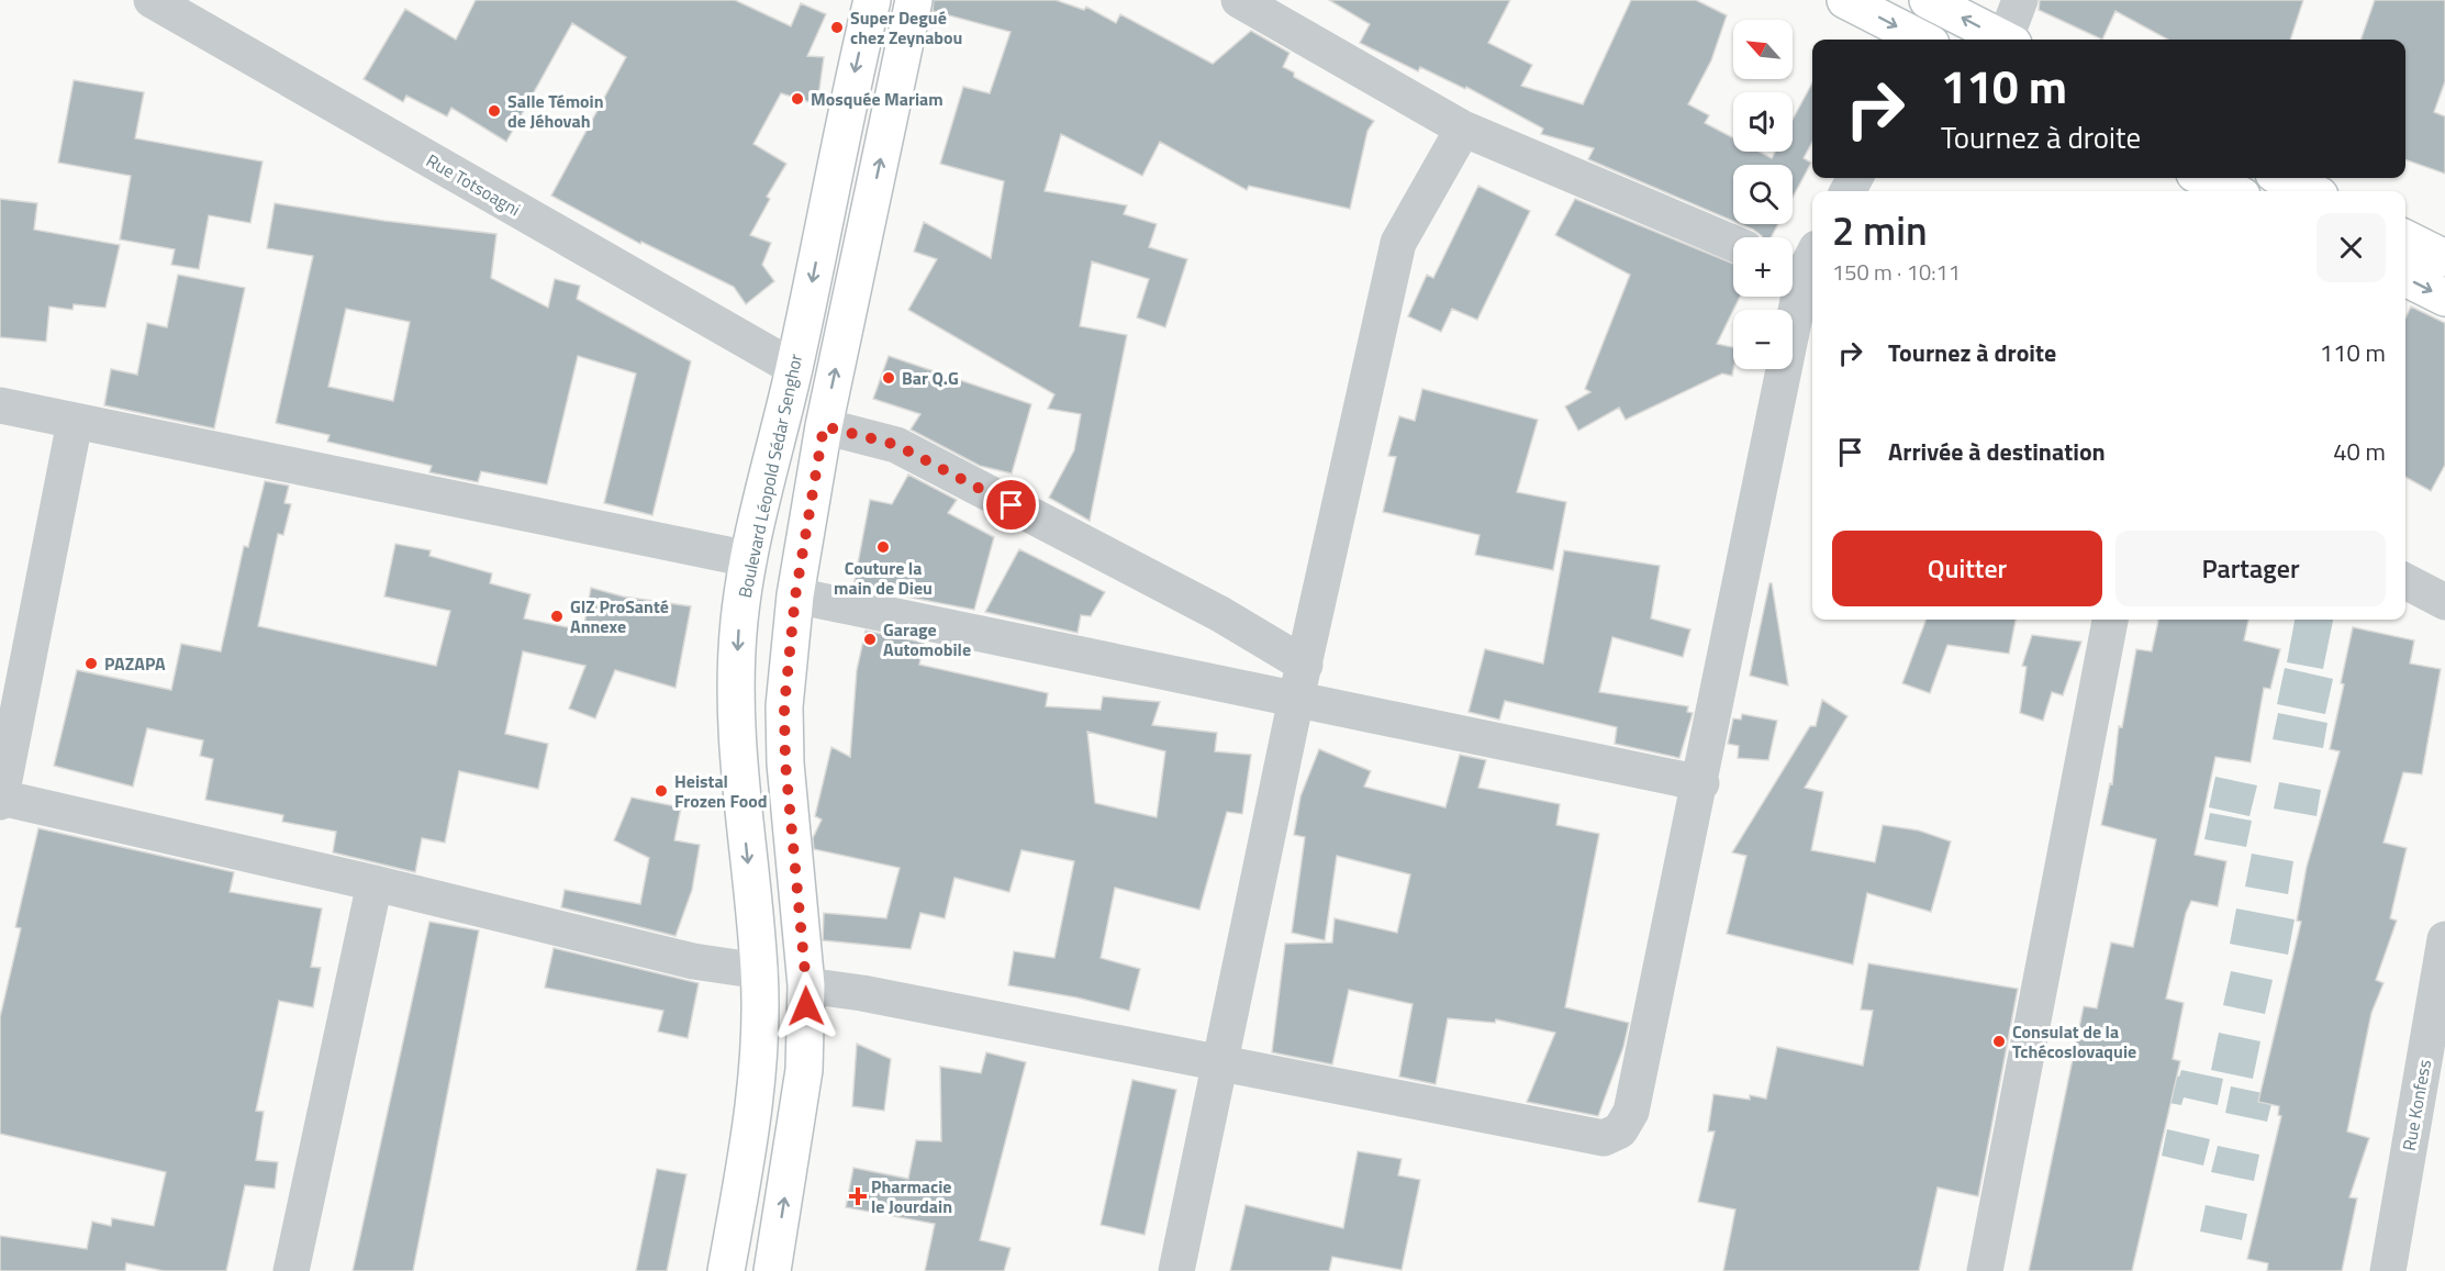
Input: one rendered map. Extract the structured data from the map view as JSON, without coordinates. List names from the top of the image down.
{
  "streets": {
    "main road": ["Boulevard Léopold Sédar Senghor"],
    "street": ["Rue Totsoagni", "Rue Konfess"]
  },
  "crossings": [
    ["Rue Totsoagni", "Boulevard Léopold Sédar Senghor"]
  ],
  "places": {
    "other": [
      "Super Degué chez Zeynabou",
      "Mosquée Mariam",
      "Salle Témoin de Jéhovah",
      "Bar Q.G",
      "Couture la main de Dieu",
      "GIZ ProSanté Annexe",
      "Garage Automobile",
      "PAZAPA",
      "Heistal Frozen Food",
      "Consulat de la Tchécoslovaquie"
    ],
    "health": ["Pharmacie le Jourdain"]
  },
  "north": "top left",
  "page": {
    "map_buttons": ["+", "−"],
    "turn": ["110 m", "Tournez à droite"],
    "heading": ["2 min", "150 m · 10:11"],
    "list": [
      {
        "name": "Tournez à droite",
        "value": "110 m"
      },
      {
        "name": "Arrivée à destination",
        "value": "40 m"
      }
    ],
    "buttons": ["Quitter", "Partager"]
  }
}
